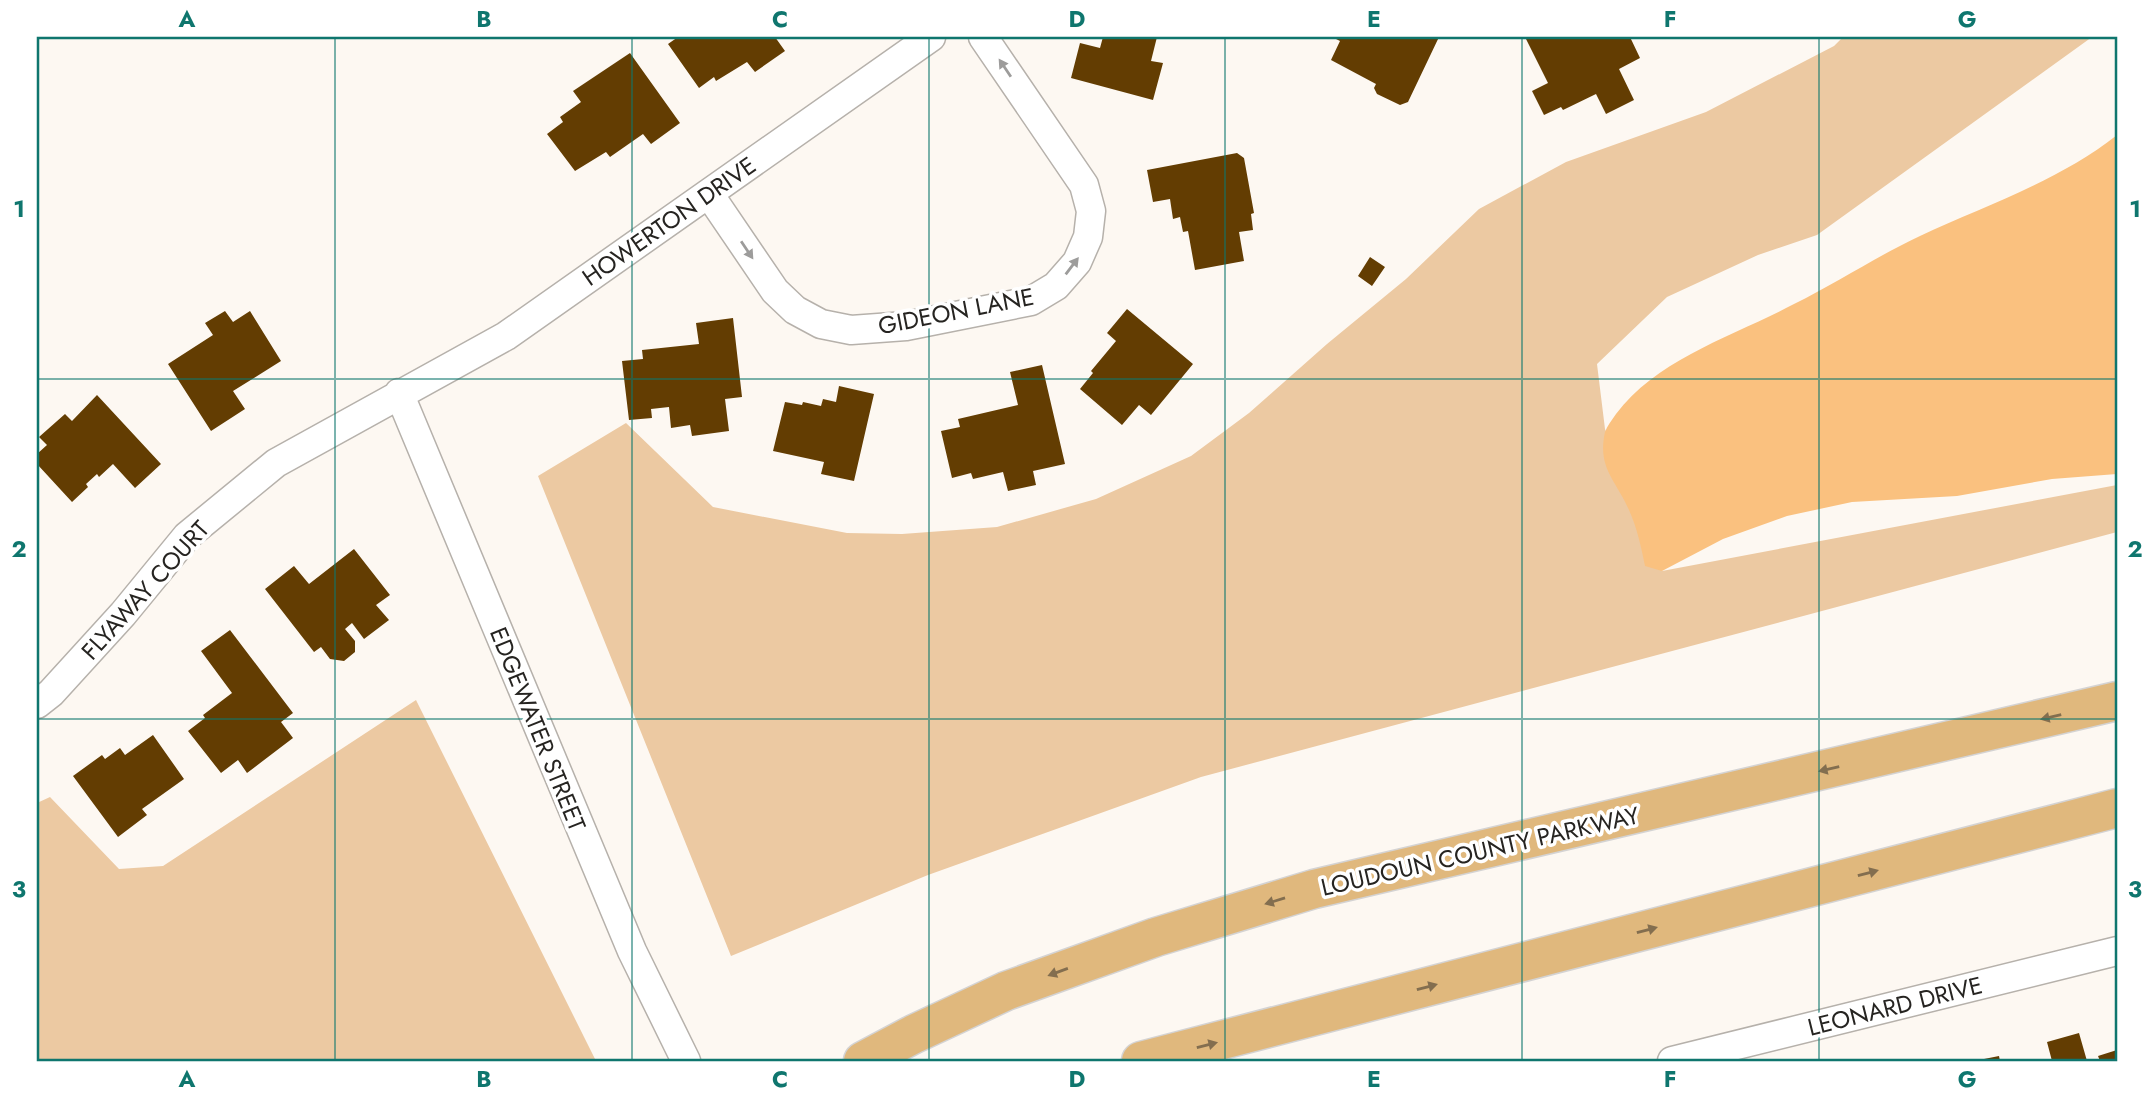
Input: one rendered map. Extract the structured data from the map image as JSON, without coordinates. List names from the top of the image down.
{
  "streets": {
    "main road": ["LOUDOUN COUNTY PARKWAY"],
    "street": [
      "HOWERTON DRIVE",
      "GIDEON LANE",
      "FLYAWAY COURT",
      "EDGEWATER STREET",
      "LEONARD DRIVE"
    ]
  },
  "crossings": [
    ["HOWERTON DRIVE", "GIDEON LANE"],
    ["HOWERTON DRIVE", "FLYAWAY COURT"],
    ["HOWERTON DRIVE", "EDGEWATER STREET"],
    ["FLYAWAY COURT", "EDGEWATER STREET"]
  ],
  "grid": {
    "columns": [
      "A",
      "B",
      "C",
      "D",
      "E",
      "F",
      "G"
    ],
    "rows": ["1", "2", "3"]
  }
}
